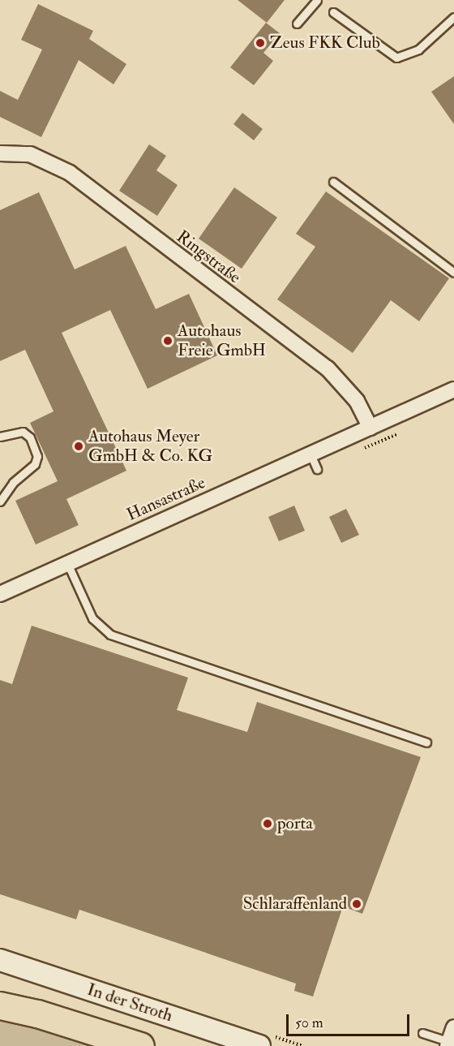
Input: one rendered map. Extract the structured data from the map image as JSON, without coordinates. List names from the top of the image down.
{
  "streets": {
    "street": ["Ringstraße", "Hansastraße", "In der Stroth"]
  },
  "crossings": [
    ["Ringstraße", "Hansastraße"]
  ],
  "places": [
    "Zeus FKK Club",
    "Autohaus Freie GmbH",
    "Autohaus Meyer GmbH & Co. KG",
    "porta",
    "Schlaraffenland"
  ],
  "scale_bar": "50 m"
}
